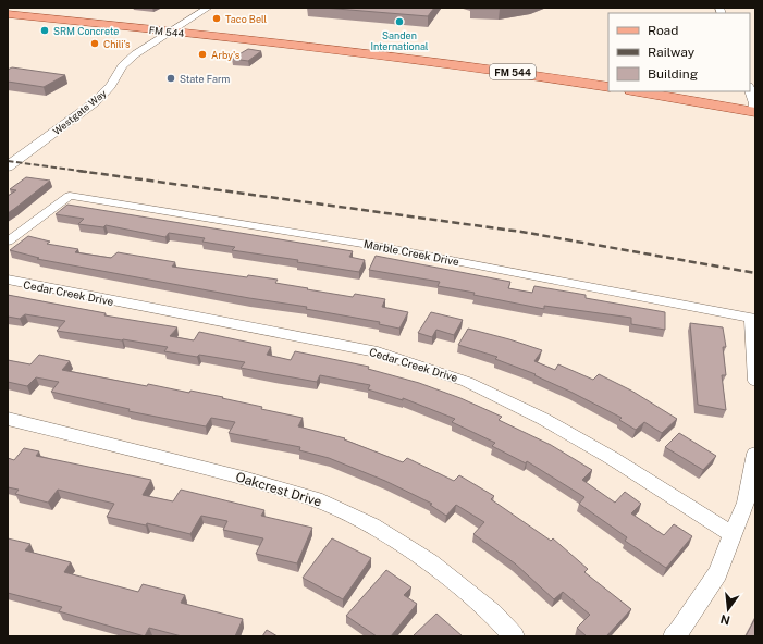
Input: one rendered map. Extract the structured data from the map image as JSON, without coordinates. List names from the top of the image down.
{
  "streets": {
    "main road": ["FM 544"],
    "street": [
      "Westgate Way",
      "Marble Creek Drive",
      "Cedar Creek Drive",
      "Oakcrest Drive"
    ]
  },
  "crossings": [
    ["FM 544", "Westgate Way"]
  ],
  "places": [
    "Taco Bell",
    "Sanden International",
    "SRM Concrete",
    "Chili's",
    "Arby's",
    "State Farm"
  ],
  "legend": ["Road", "Railway", "Building"],
  "north": "bottom"
}
